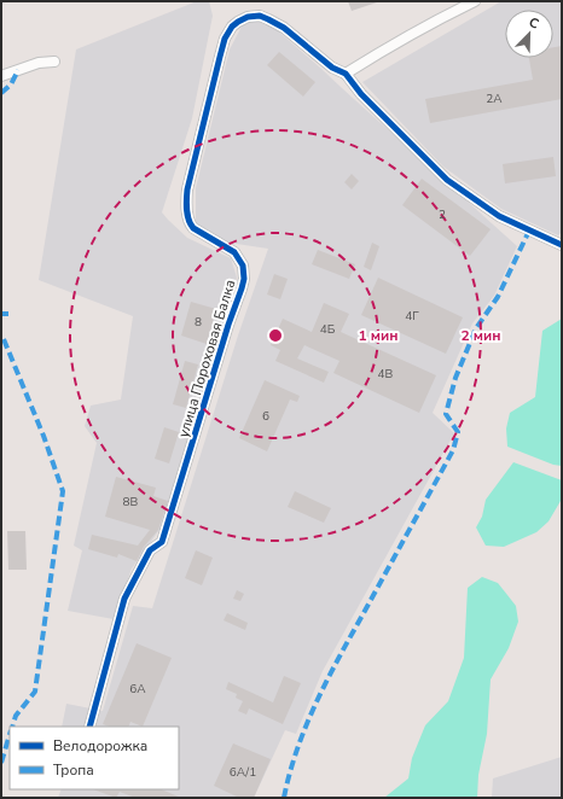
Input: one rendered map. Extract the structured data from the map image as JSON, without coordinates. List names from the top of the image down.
{
  "streets": {
    "street": ["улица Пороховая Балка"]
  },
  "house_numbers": [
    "2А",
    "2",
    "4Г",
    "8",
    "4Б",
    "4В",
    "6",
    "8В",
    "6А",
    "6А/1"
  ],
  "legend": ["Велодорожка", "Тропа"],
  "north": "top right",
  "rings": ["1 мин", "2 мин"]
}
